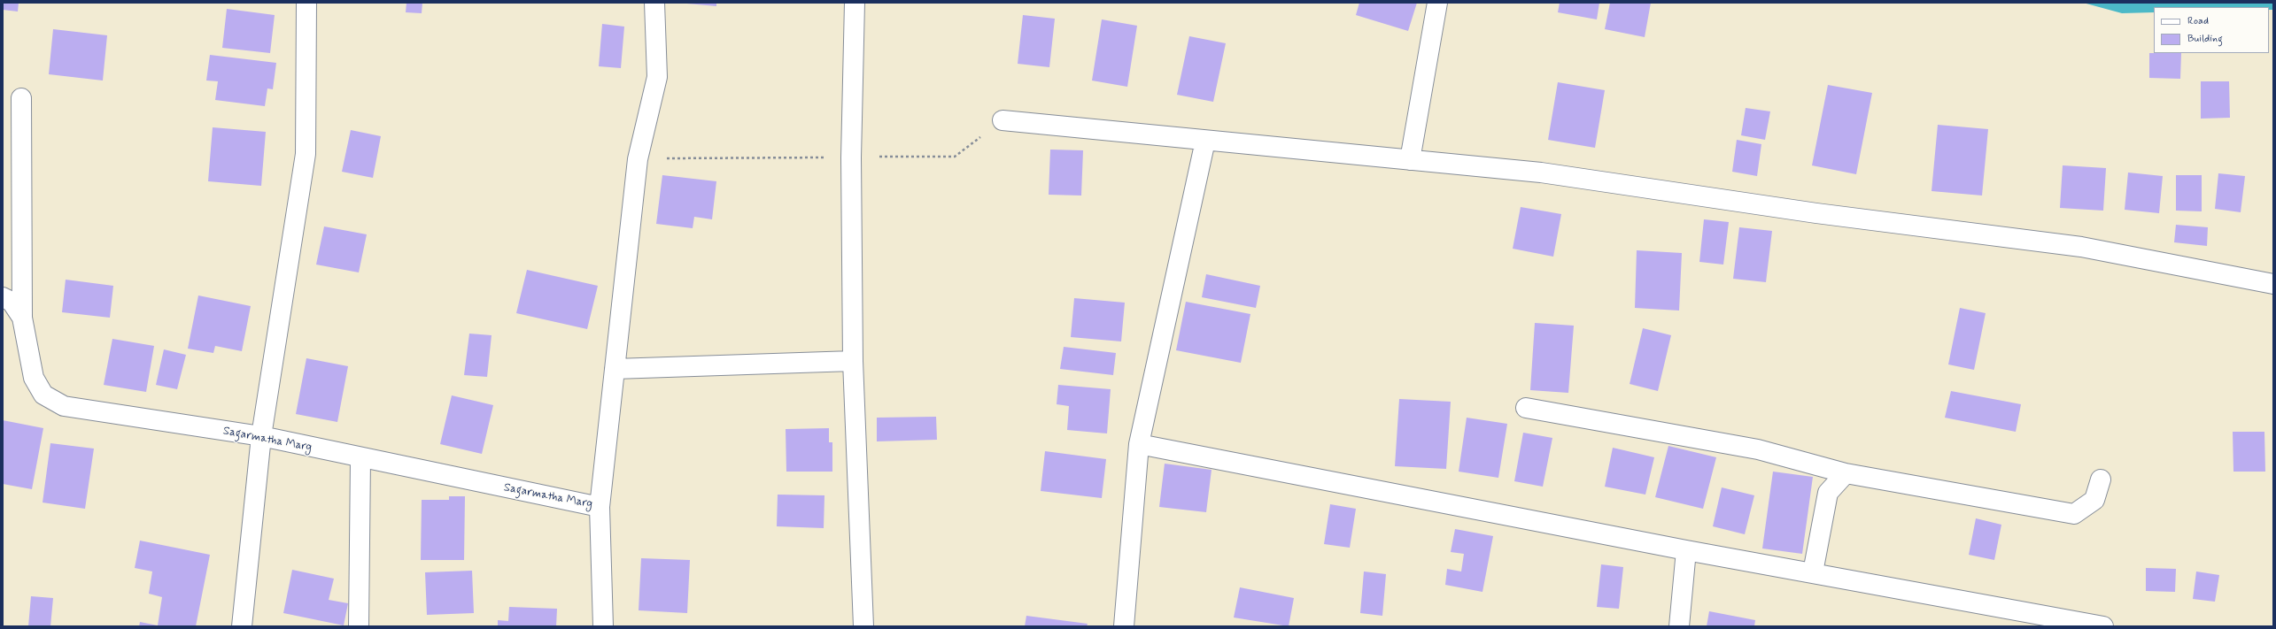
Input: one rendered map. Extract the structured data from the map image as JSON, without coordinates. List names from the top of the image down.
{
  "streets": {
    "street": ["Sagarmatha Marg"]
  },
  "legend": ["Road", "Building"]
}
